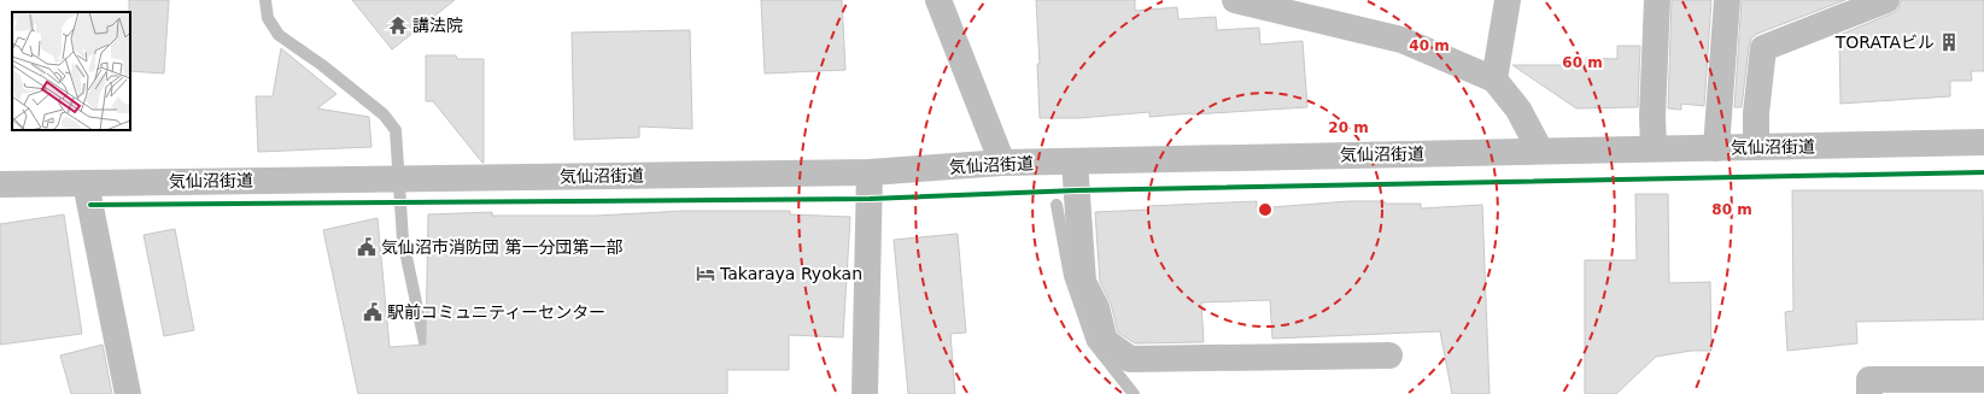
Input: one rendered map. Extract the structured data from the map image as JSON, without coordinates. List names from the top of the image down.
{
  "streets": {
    "street": ["気仙沼街道"]
  },
  "places": {
    "temple": ["講法院"],
    "building": ["TORATAビル"],
    "public building": ["気仙沼市消防団 第一分団第一部", "駅前コミュニティーセンター"],
    "hotel": ["Takaraya Ryokan"]
  },
  "rings": [
    "40 m",
    "60 m",
    "20 m",
    "80 m"
  ]
}
